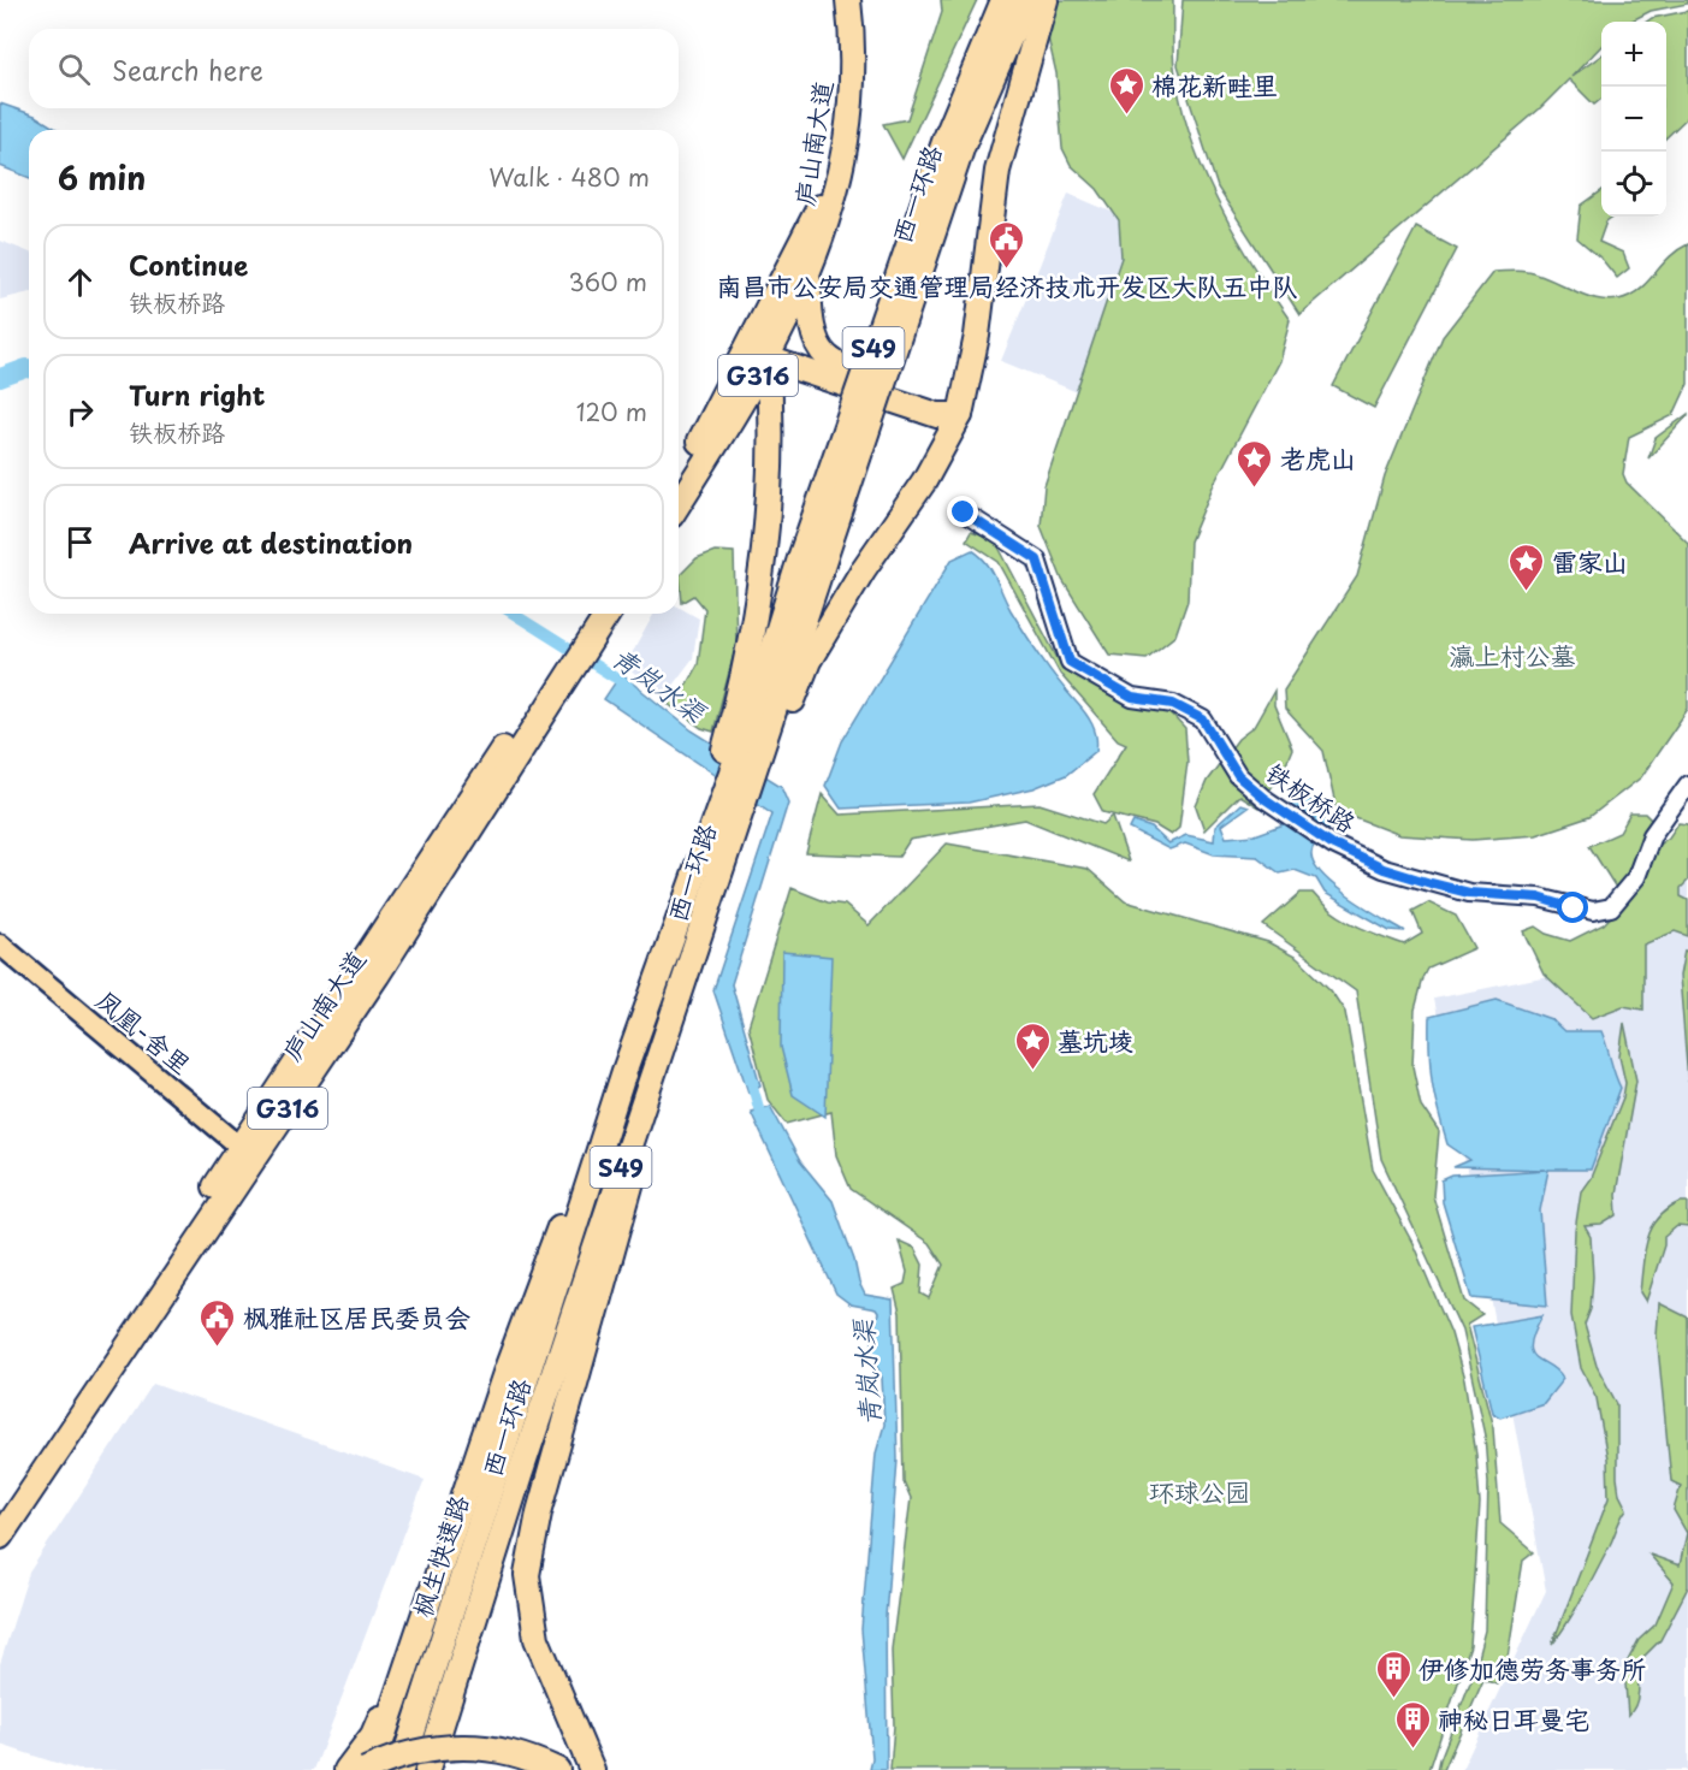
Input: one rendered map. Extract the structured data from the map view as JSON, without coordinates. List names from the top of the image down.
{
  "streets": {
    "highway": [
      "庐山南大道",
      "西一环路",
      "S49",
      "G316",
      "枫生快速路"
    ],
    "main road": ["凤凰-舍里"],
    "street": ["铁板桥路"]
  },
  "crossings": [
    ["庐山南大道", "凤凰-舍里"],
    ["西一环路", "枫生快速路"]
  ],
  "water": ["青岚水渠"],
  "parks": ["瀛上村公墓", "环球公园"],
  "places": {
    "place": [
      "棉花新畦里",
      "老虎山",
      "雷家山",
      "墓坑堎"
    ],
    "public building": ["南昌市公安局交通管理局经济技术开发区大队五中队", "枫雅社区居民委员会"],
    "building": ["伊修加德劳务事务所", "神秘日耳曼宅"]
  },
  "page": {
    "map_buttons": ["+", "−"],
    "search": "Search here",
    "heading": ["6 min", "Walk · 480 m"],
    "list": [
      ["Continue", "铁板桥路", "360 m"],
      ["Turn right", "铁板桥路", "120 m"],
      "Arrive at destination"
    ]
  }
}
